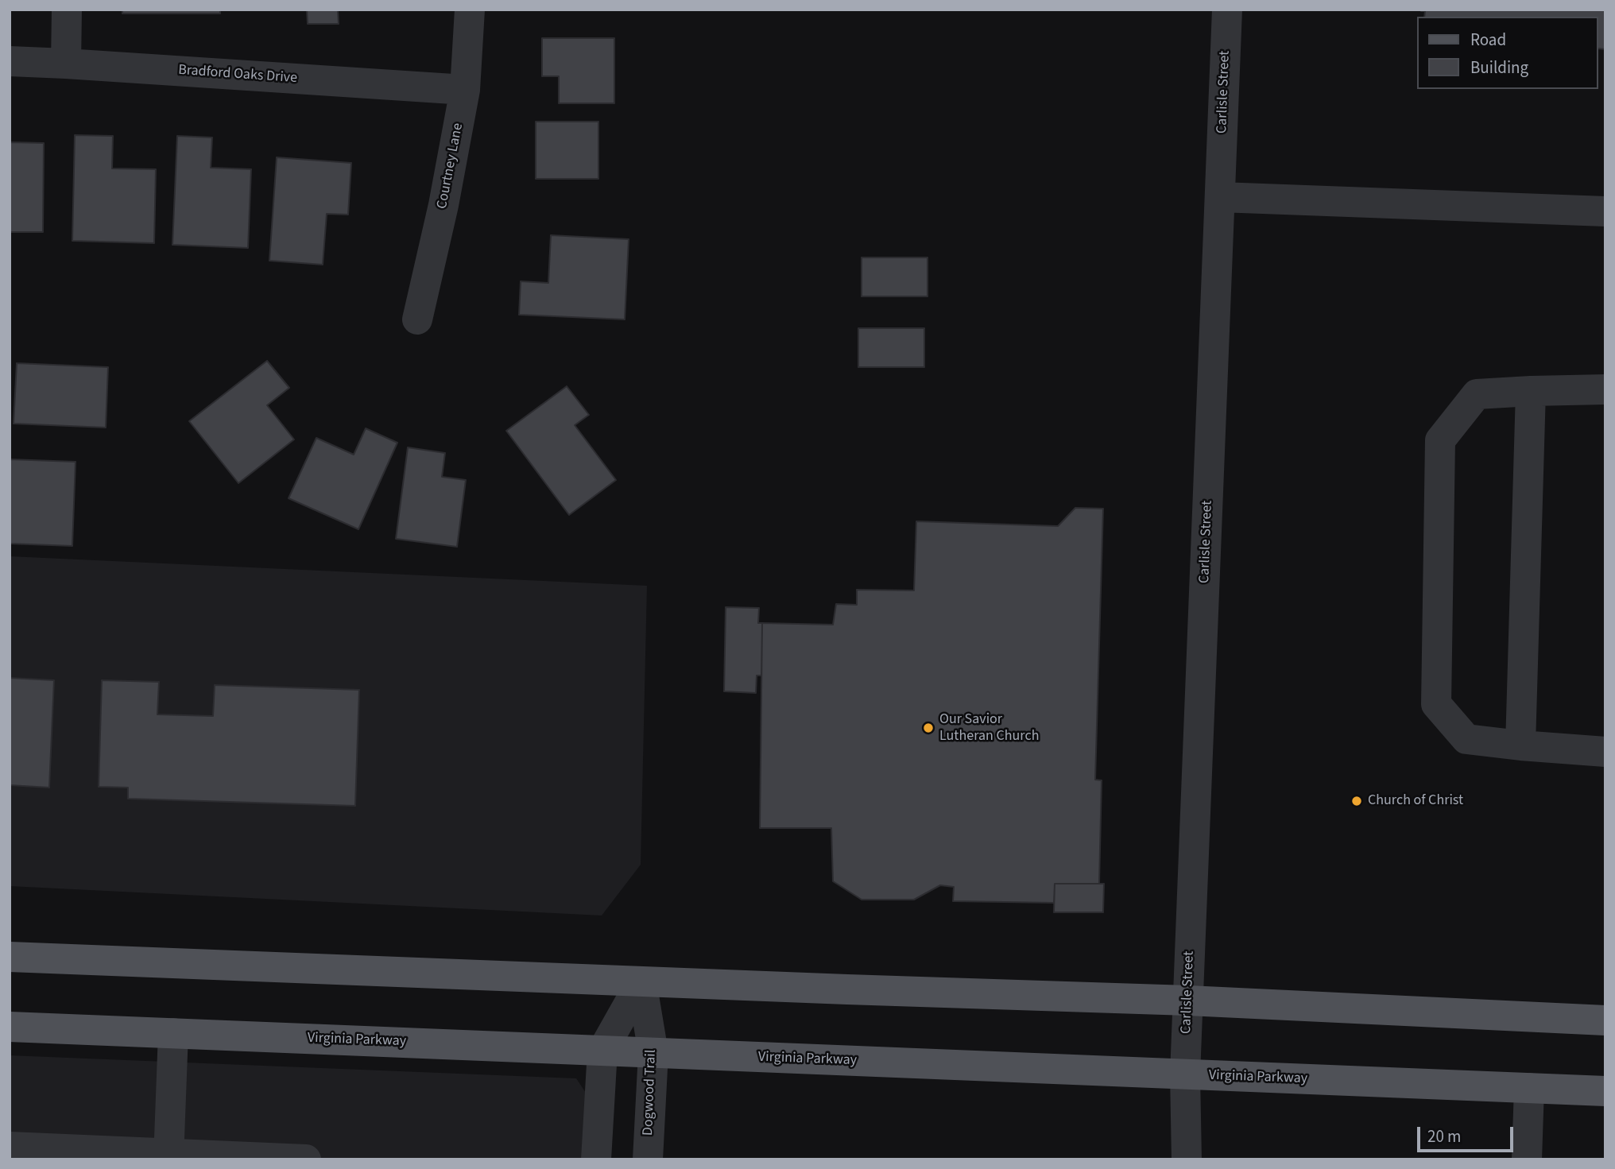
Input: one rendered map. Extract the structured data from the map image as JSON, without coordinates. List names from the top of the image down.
{
  "streets": {
    "main road": ["Virginia Parkway"],
    "street": [
      "Bradford Oaks Drive",
      "Carlisle Street",
      "Courtney Lane",
      "Dogwood Trail"
    ]
  },
  "crossings": [
    ["Bradford Oaks Drive", "Courtney Lane"],
    ["Carlisle Street", "Virginia Parkway"],
    ["Virginia Parkway", "Dogwood Trail"]
  ],
  "places": ["Our Savior Lutheran Church", "Church of Christ"],
  "legend": ["Road", "Building"],
  "scale_bar": "20 m"
}
